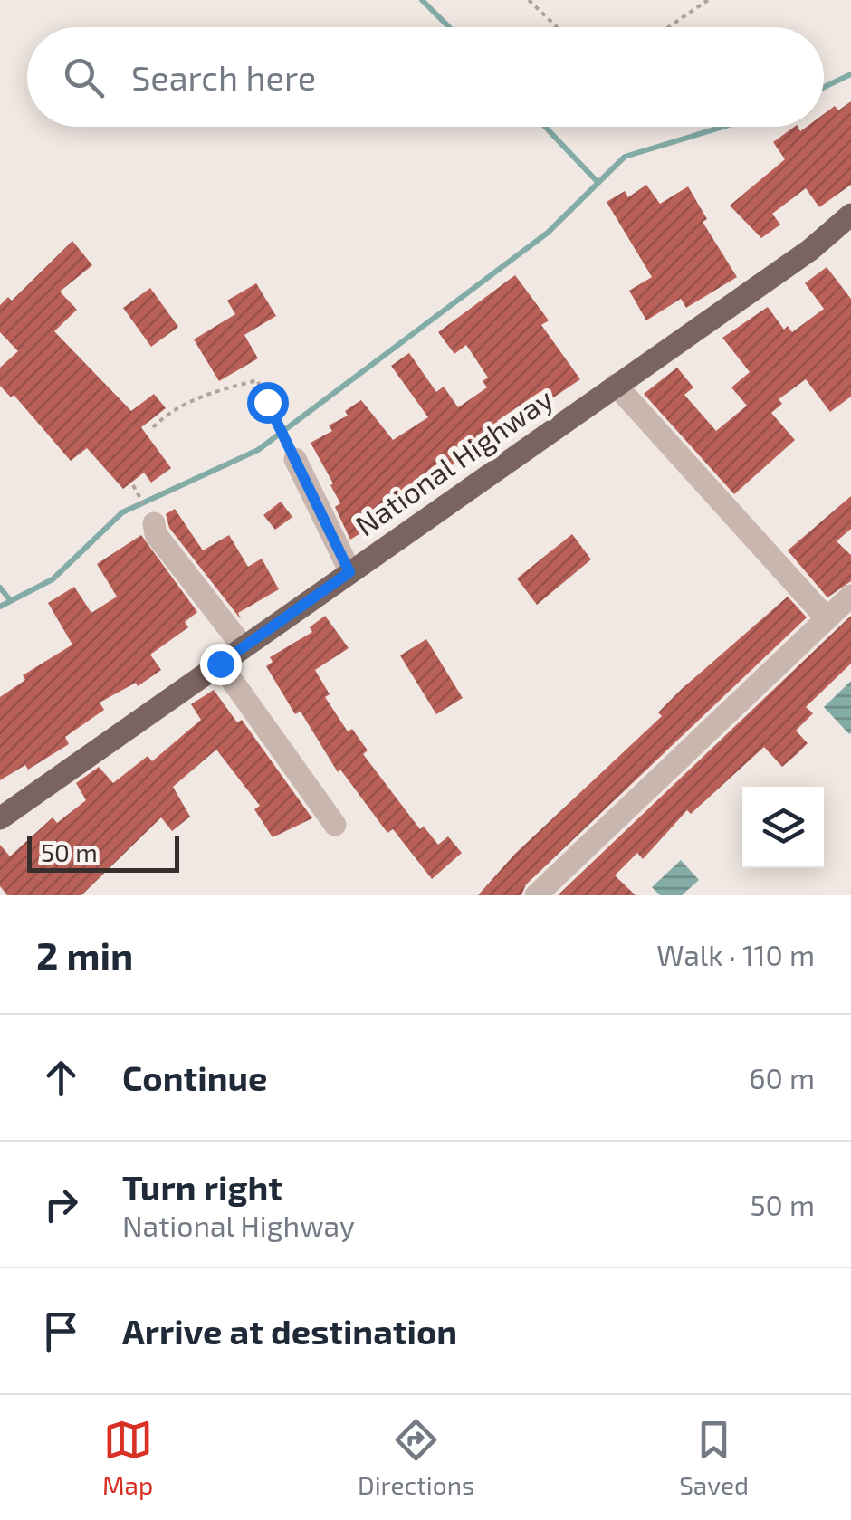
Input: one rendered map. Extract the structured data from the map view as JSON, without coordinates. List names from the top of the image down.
{
  "streets": {
    "main road": ["National Highway"]
  },
  "scale_bar": "50 m",
  "page": {
    "search": "Search here",
    "scale": "50 m",
    "heading": ["2 min", "Walk · 110 m"],
    "list": [
      ["Continue", "60 m"],
      ["Turn right", "National Highway", "50 m"],
      "Arrive at destination"
    ],
    "nav": ["Map", "Directions", "Saved"]
  }
}
